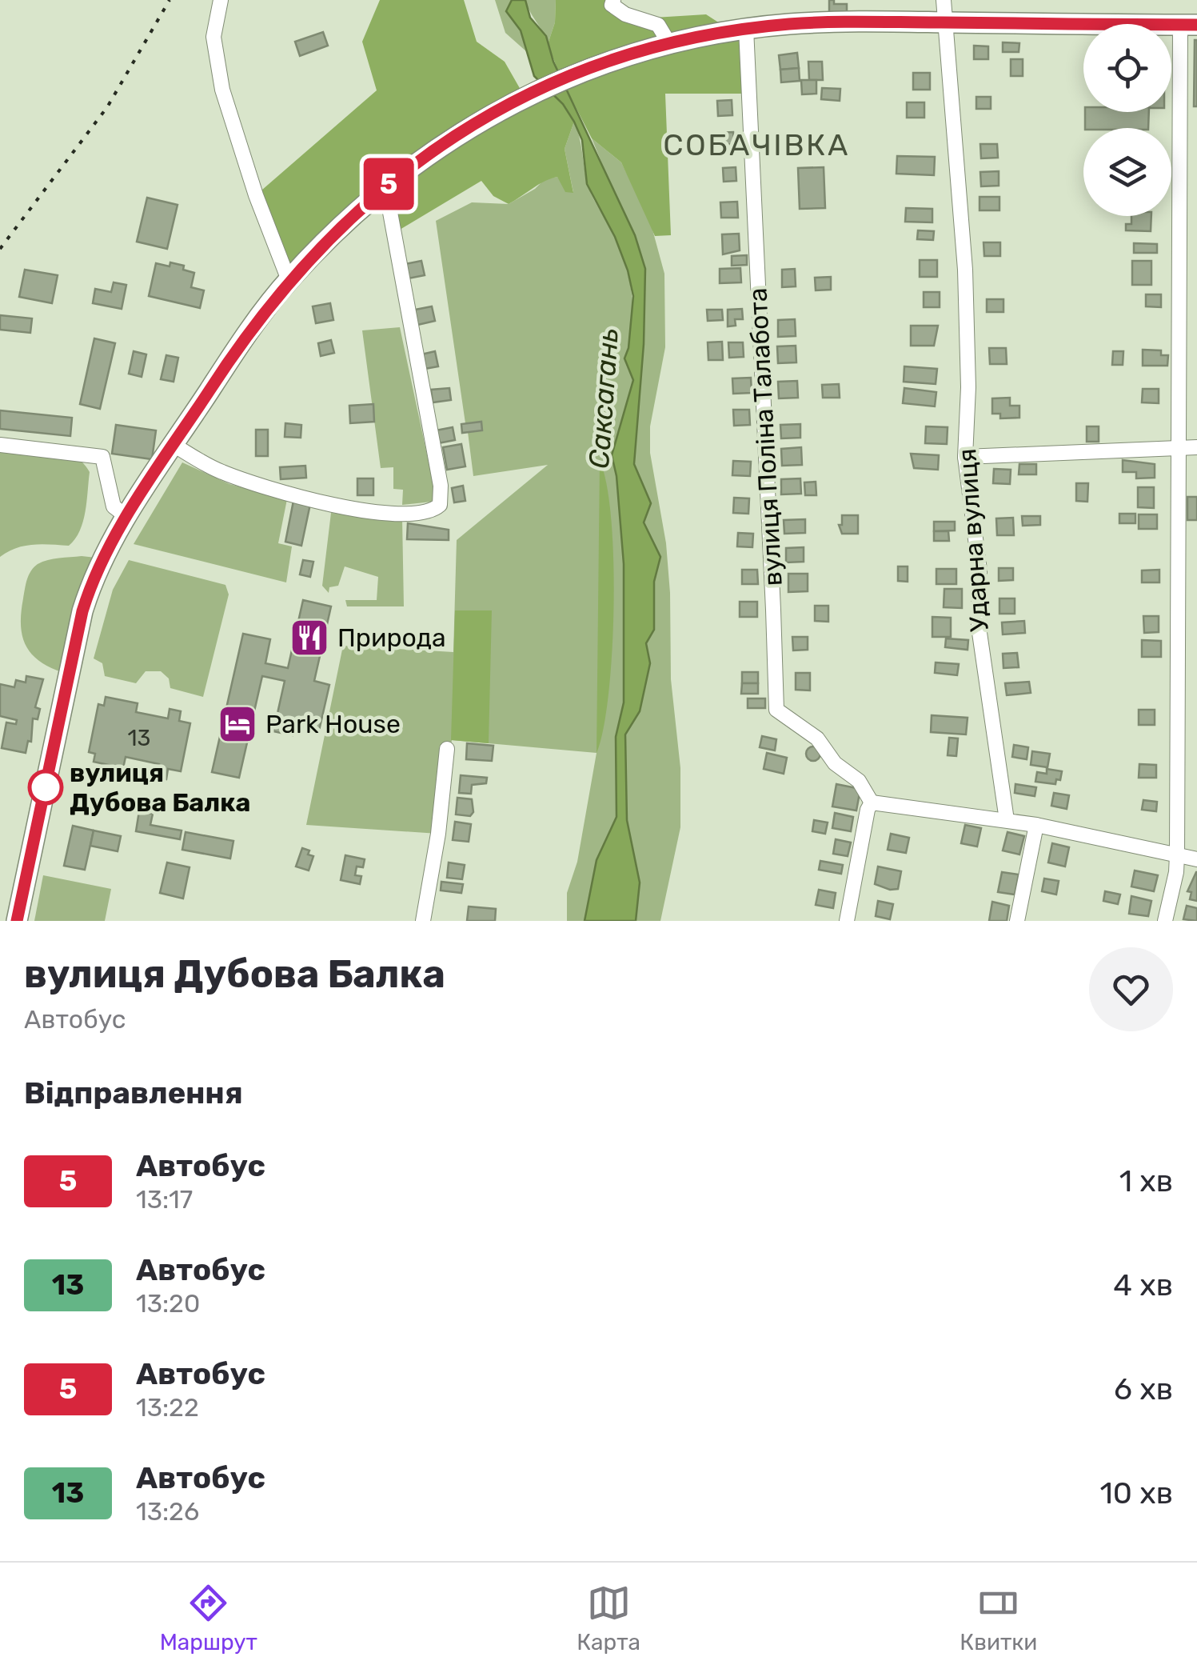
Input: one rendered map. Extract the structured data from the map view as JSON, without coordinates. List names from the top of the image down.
{
  "streets": {
    "street": ["вулиця Поліна Талабота", "Ударна вулиця"]
  },
  "districts": ["СОБАЧІВКА"],
  "water": ["Саксагань"],
  "places": {
    "restaurant": ["Природа"],
    "hotel": ["Park House"],
    "other": ["вулиця Дубова Балка"]
  },
  "lines": ["bus line 5"],
  "house_numbers": ["13"],
  "page": {
    "on_map": "5",
    "heading": [
      ["вулиця Дубова Балка", "Автобус"],
      "Відправлення"
    ],
    "list": [
      {
        "mark": "5",
        "name": "Автобус",
        "note": "13:17",
        "value": "1 хв"
      },
      {
        "mark": "13",
        "name": "Автобус",
        "note": "13:20",
        "value": "4 хв"
      },
      {
        "mark": "5",
        "name": "Автобус",
        "note": "13:22",
        "value": "6 хв"
      },
      {
        "mark": "13",
        "name": "Автобус",
        "note": "13:26",
        "value": "10 хв"
      }
    ],
    "tabs": ["Маршрут", "Карта", "Квитки"]
  }
}
